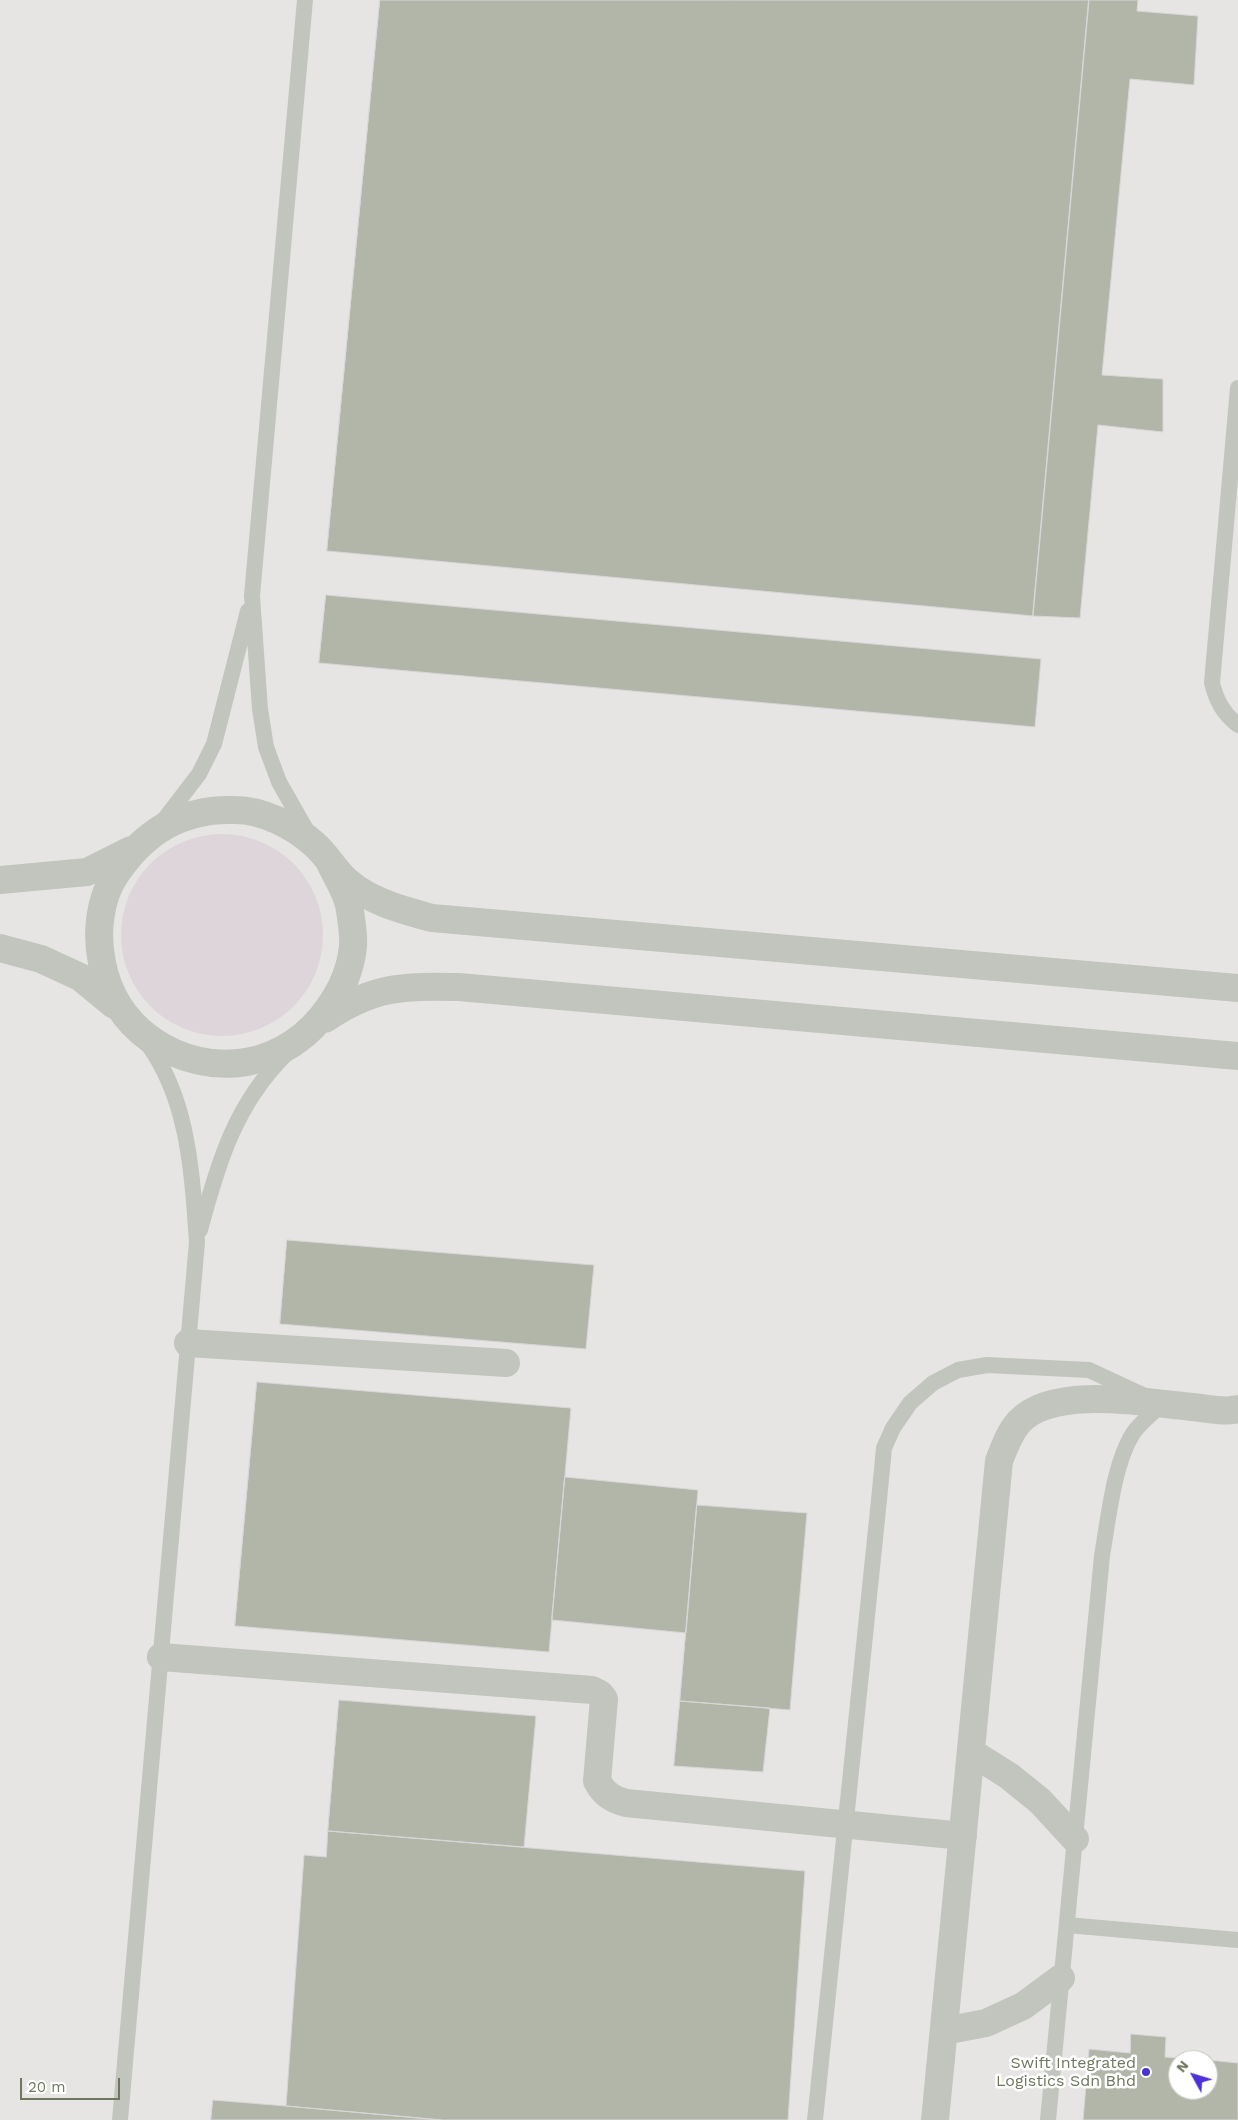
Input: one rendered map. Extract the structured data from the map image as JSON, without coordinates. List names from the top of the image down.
{
  "places": ["Swift Integrated Logistics Sdn Bhd"],
  "scale_bar": "20 m",
  "north": "top left"
}
